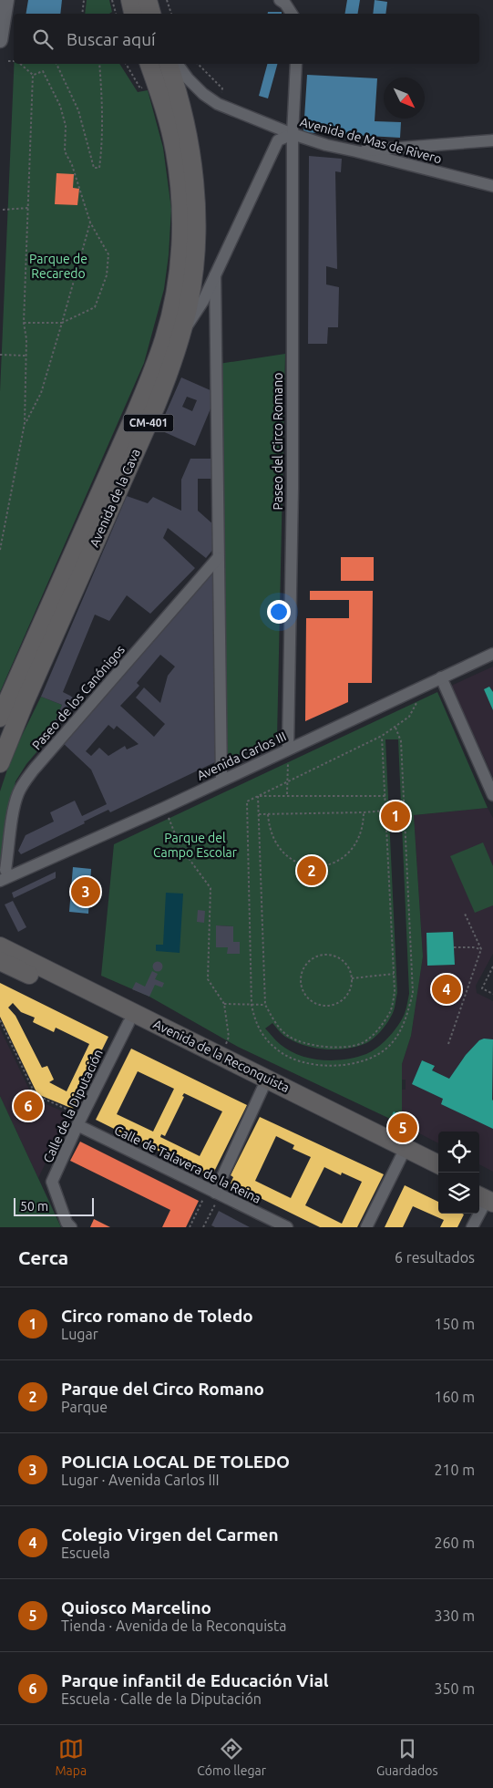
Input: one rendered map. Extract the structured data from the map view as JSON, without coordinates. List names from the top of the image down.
{
  "streets": {
    "main road": ["CM-401", "Avenida de la Cava", "Avenida de la Reconquista"],
    "street": [
      "Avenida de Mas de Rivero",
      "Paseo del Circo Romano",
      "Paseo de los Canónigos",
      "Avenida Carlos III",
      "Calle de la Diputación",
      "Calle de Talavera de la Reina"
    ]
  },
  "crossings": [
    ["Avenida de Mas de Rivero", "Paseo del Circo Romano"],
    ["Paseo del Circo Romano", "Avenida Carlos III"],
    ["Paseo de los Canónigos", "Avenida Carlos III"],
    ["Avenida de la Reconquista", "Calle de la Diputación"],
    ["Calle de la Diputación", "Calle de Talavera de la Reina"]
  ],
  "parks": ["Parque de Recaredo", "Parque del Campo Escolar"],
  "scale_bar": "50 m",
  "north": "bottom right",
  "page": {
    "search": "Buscar aquí",
    "pins": [
      "1",
      "2",
      "3",
      "4",
      "6",
      "5"
    ],
    "scale": "50 m",
    "heading": ["Cerca", "6 resultados"],
    "list": [
      {
        "mark": "1",
        "name": "Circo romano de Toledo",
        "note": "Lugar",
        "value": "150 m"
      },
      {
        "mark": "2",
        "name": "Parque del Circo Romano",
        "note": "Parque",
        "value": "160 m"
      },
      {
        "mark": "3",
        "name": "POLICIA LOCAL DE TOLEDO",
        "note": "Lugar · Avenida Carlos III",
        "value": "210 m"
      },
      {
        "mark": "4",
        "name": "Colegio Virgen del Carmen",
        "note": "Escuela",
        "value": "260 m"
      },
      {
        "mark": "5",
        "name": "Quiosco Marcelino",
        "note": "Tienda · Avenida de la Reconquista",
        "value": "330 m"
      },
      {
        "mark": "6",
        "name": "Parque infantil de Educación Vial",
        "note": "Escuela · Calle de la Diputación",
        "value": "350 m"
      }
    ],
    "nav": ["Mapa", "Cómo llegar", "Guardados"]
  }
}
